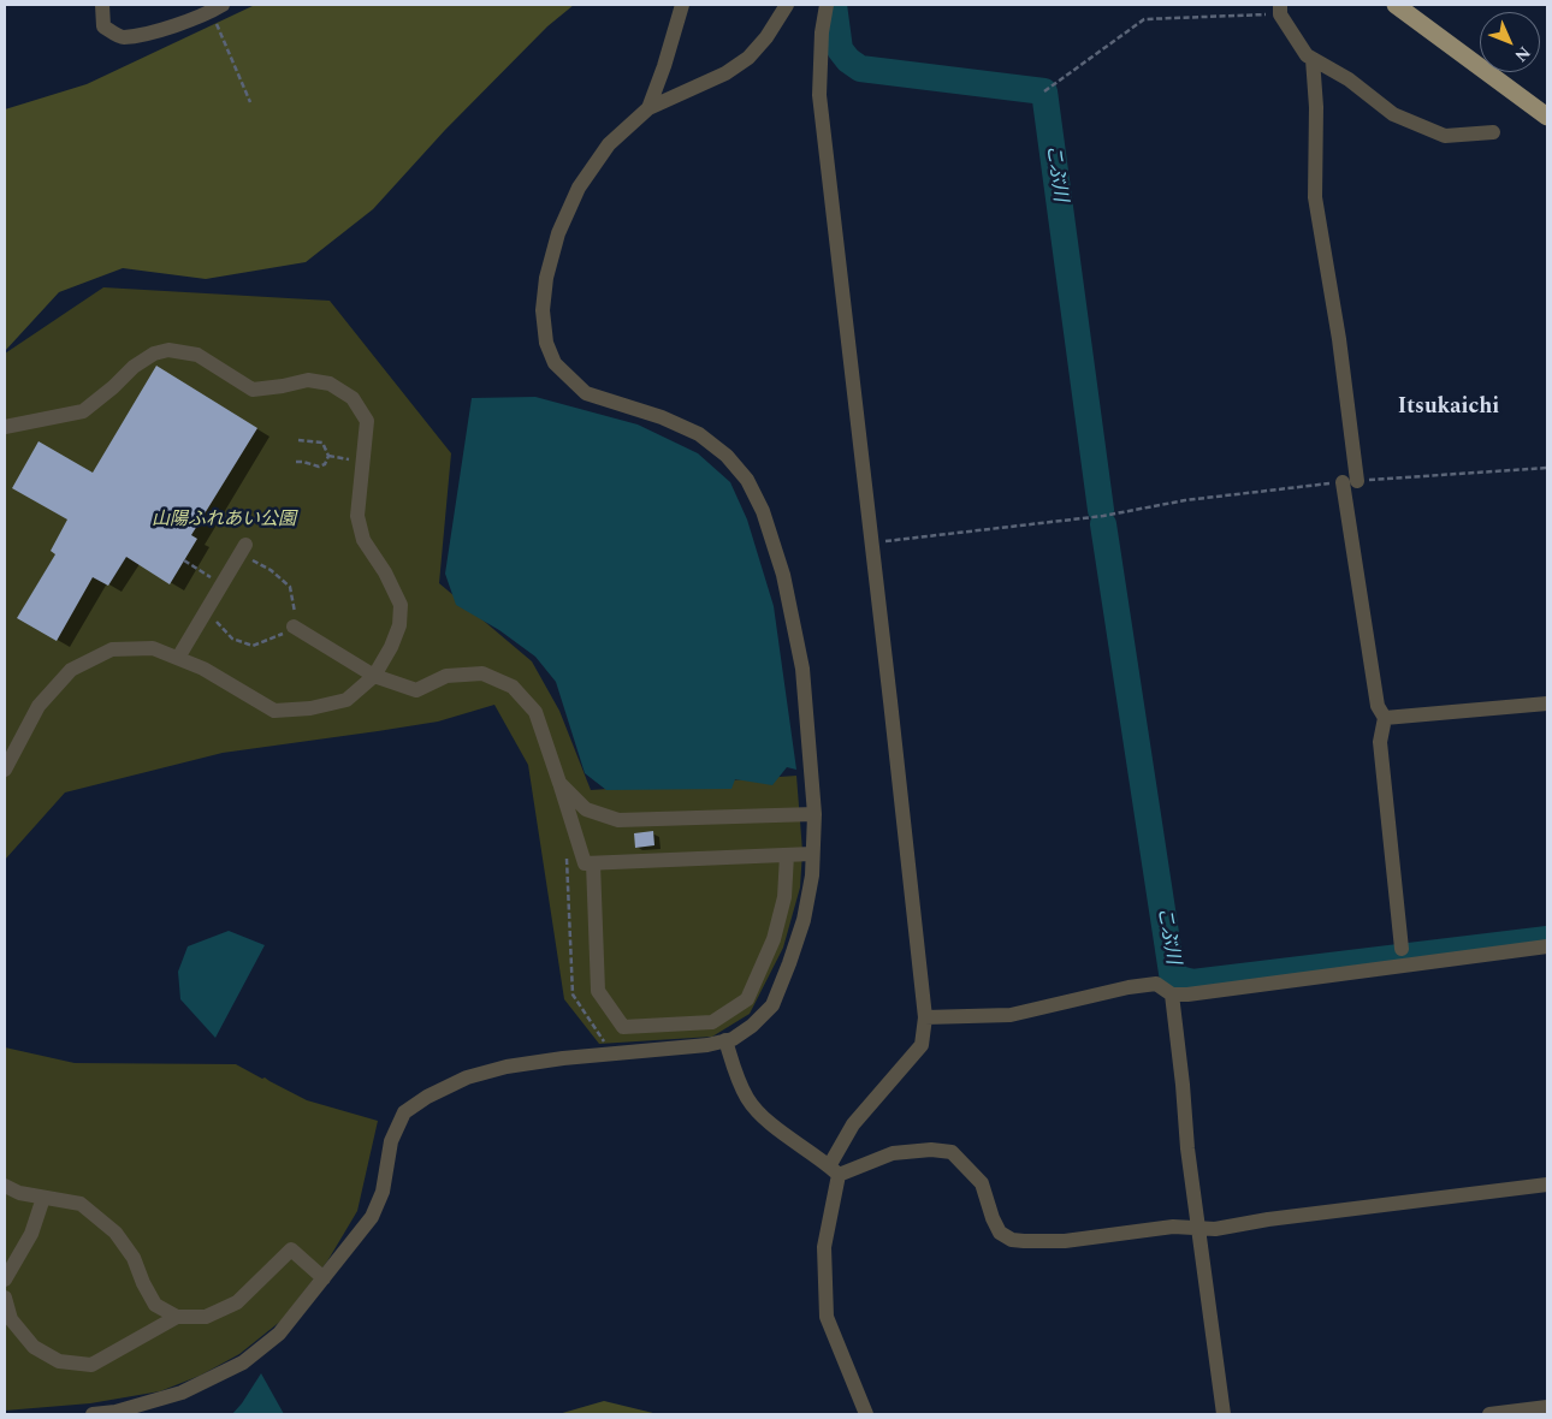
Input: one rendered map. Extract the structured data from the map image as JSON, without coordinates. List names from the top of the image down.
{
  "districts": ["Itsukaichi"],
  "water": ["こぶ川"],
  "parks": ["山陽ふれあい公園"],
  "north": "bottom right"
}
